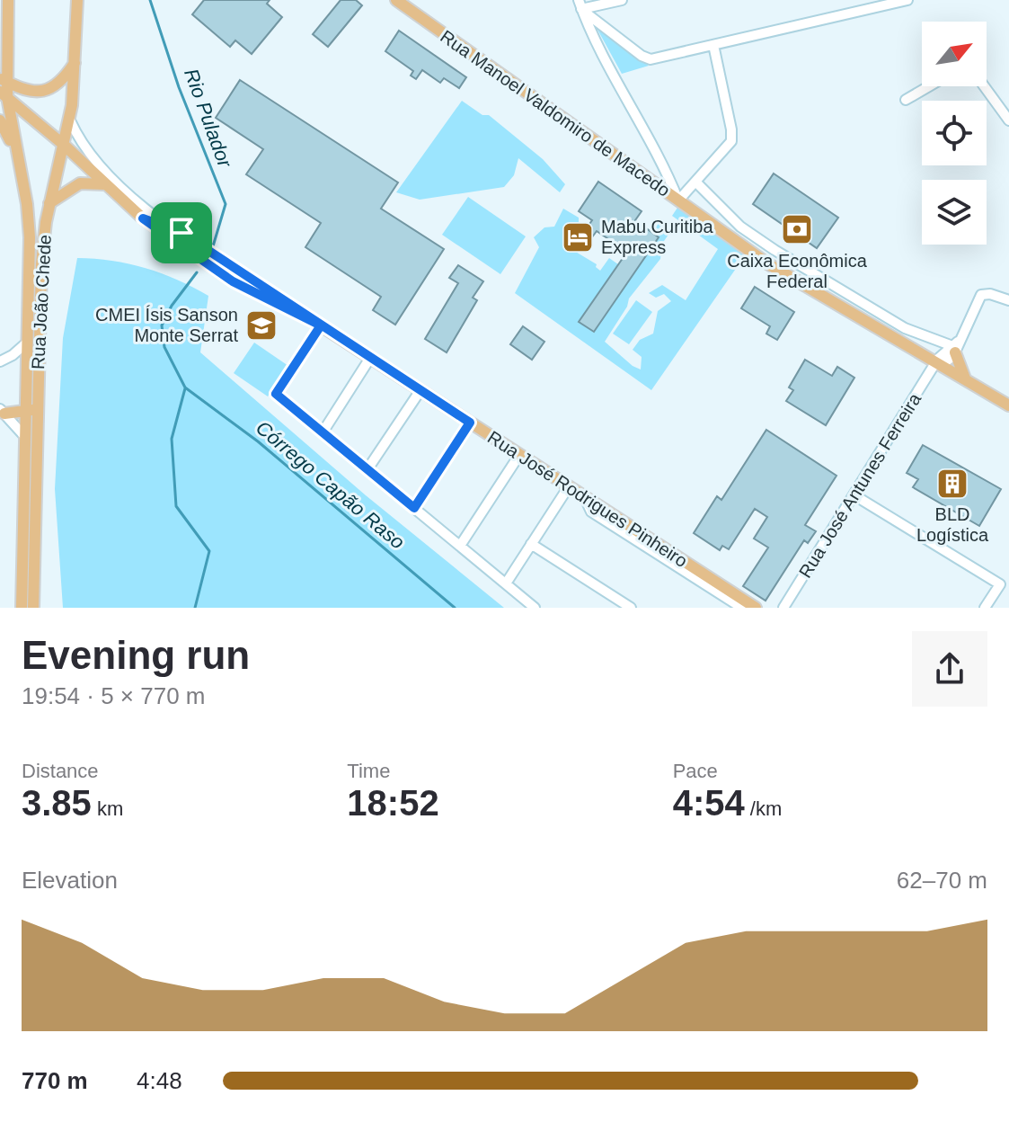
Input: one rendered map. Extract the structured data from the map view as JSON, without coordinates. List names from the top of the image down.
{
  "streets": {
    "main road": ["Rua Manoel Valdomiro de Macedo", "Rua João Chede", "Rua José Rodrigues Pinheiro"],
    "street": ["Rua José Antunes Ferreira"]
  },
  "crossings": [
    ["Rua Manoel Valdomiro de Macedo", "Rua José Antunes Ferreira"],
    ["Rua João Chede", "Rua José Rodrigues Pinheiro"]
  ],
  "water": ["Rio Pulador", "Córrego Capão Raso"],
  "places": {
    "bank": ["Caixa Econômica Federal"],
    "hotel": ["Mabu Curitiba Express"],
    "school or university": ["CMEI Ísis Sanson Monte Serrat"],
    "building": ["BLD Logística"]
  },
  "north": "top right",
  "page": {
    "heading": ["Evening run", "19:54 · 5 × 770 m"],
    "stats": [
      ["Distance", "3.85 km"],
      ["Time", "18:52"],
      ["Pace", "4:54 /km"]
    ],
    "chart": ["Elevation", "62–70 m"],
    "list": [
      {
        "name": "770 m",
        "note": "4:48"
      }
    ]
  }
}
